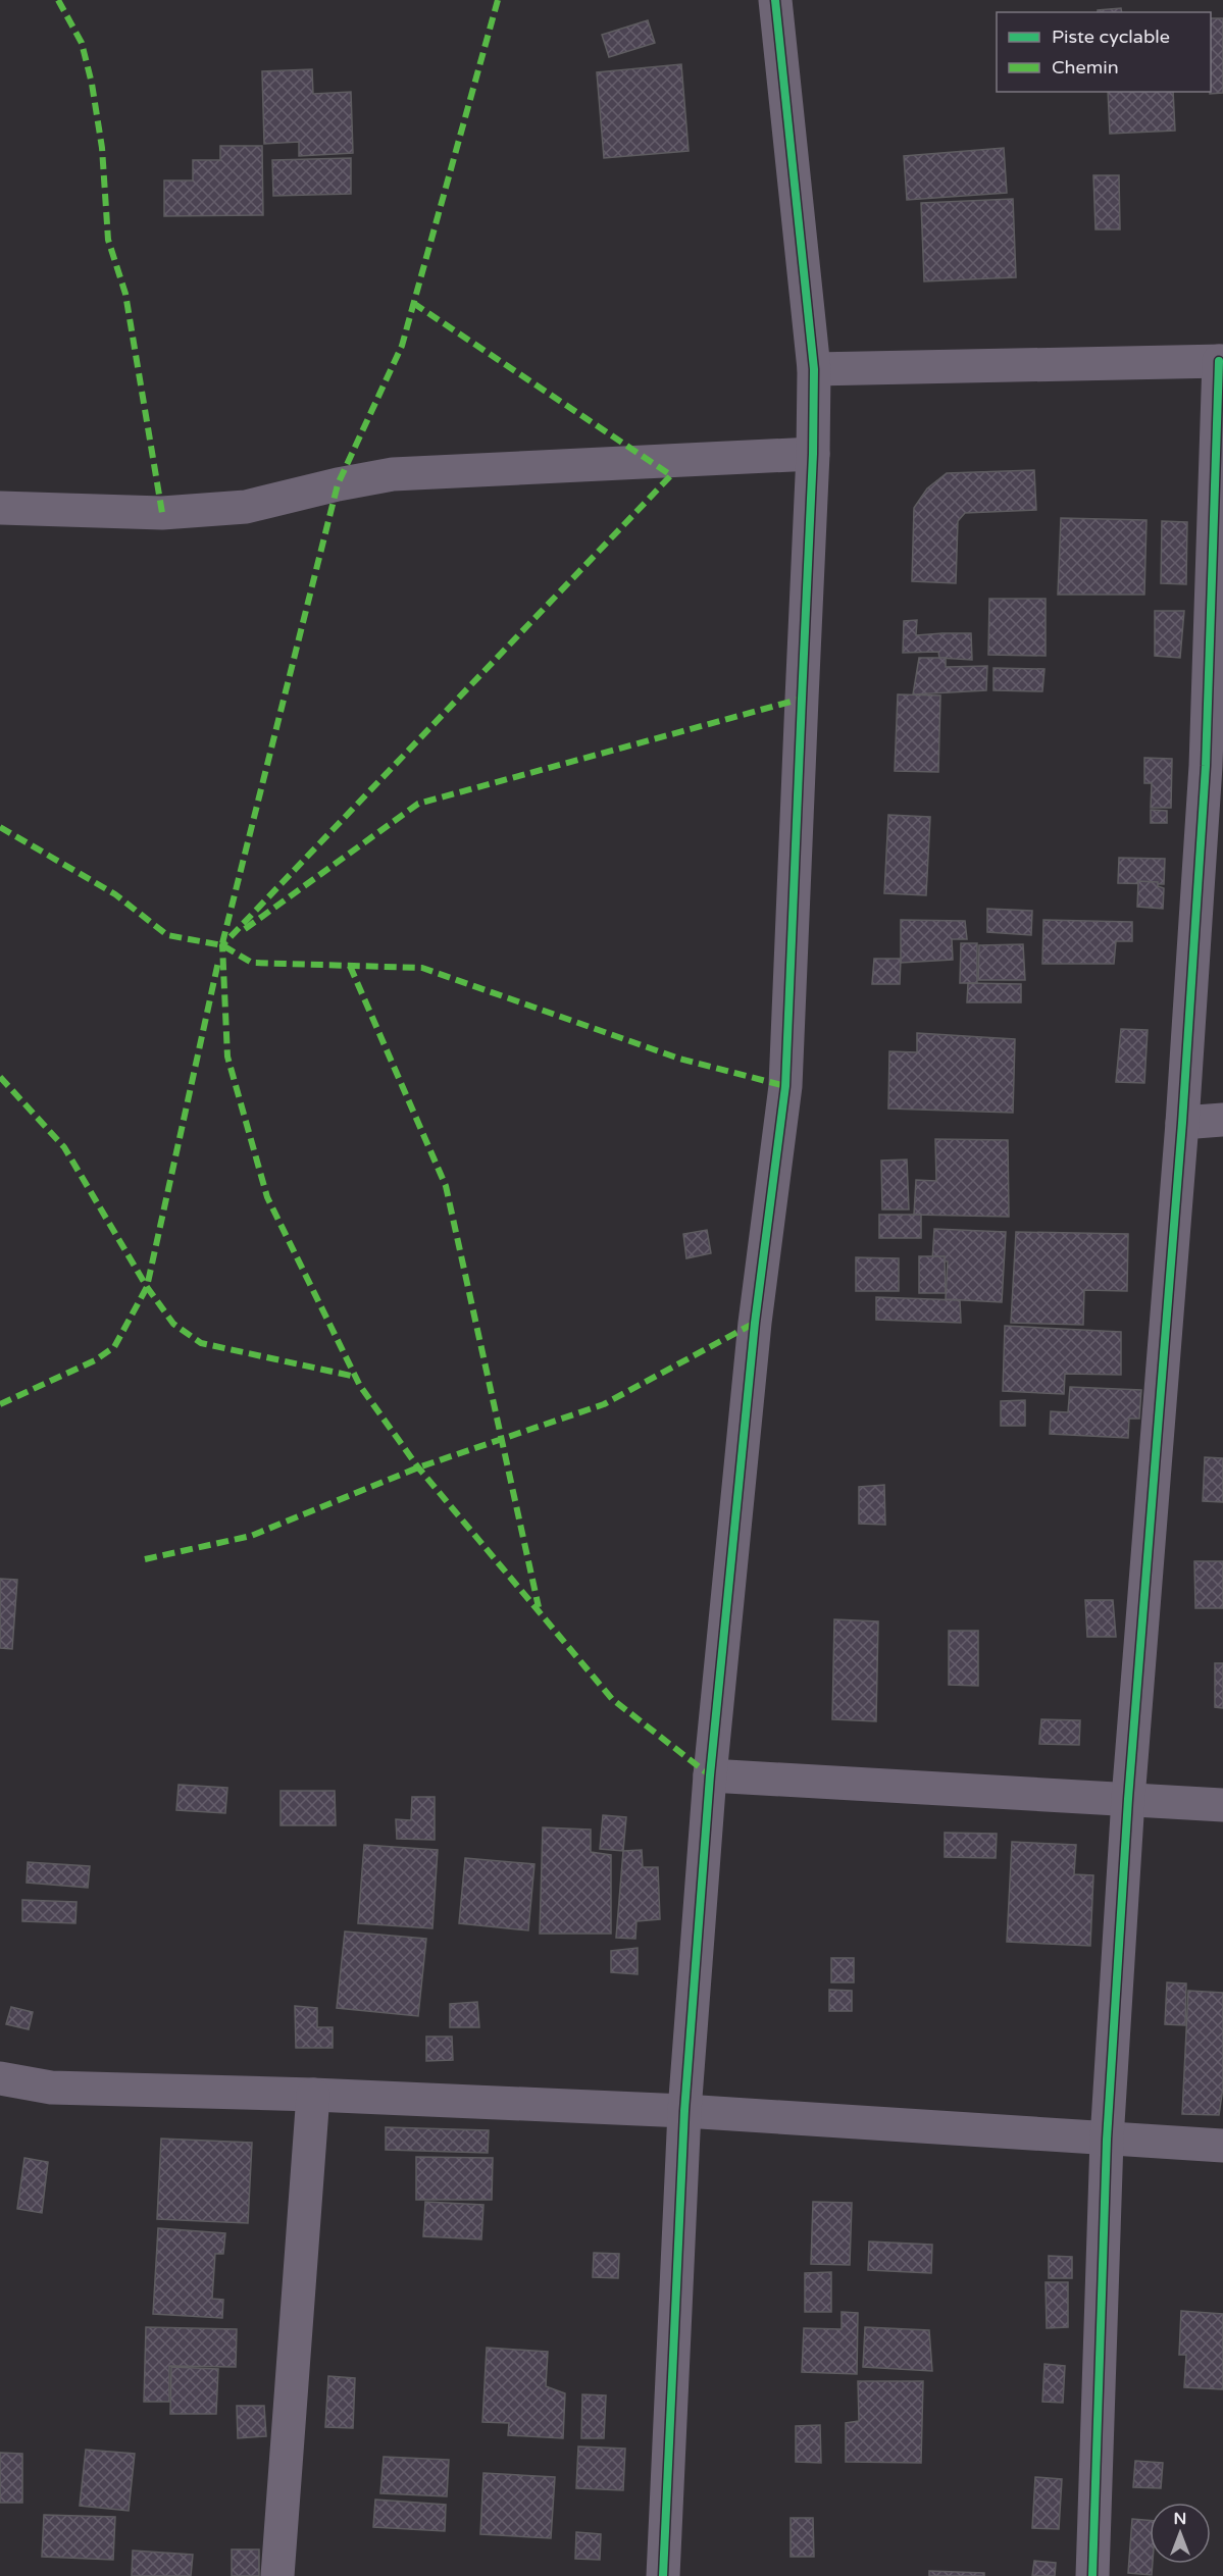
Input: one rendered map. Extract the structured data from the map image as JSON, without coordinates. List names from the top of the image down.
{
  "legend": ["Piste cyclable", "Chemin"],
  "north": "top"
}
